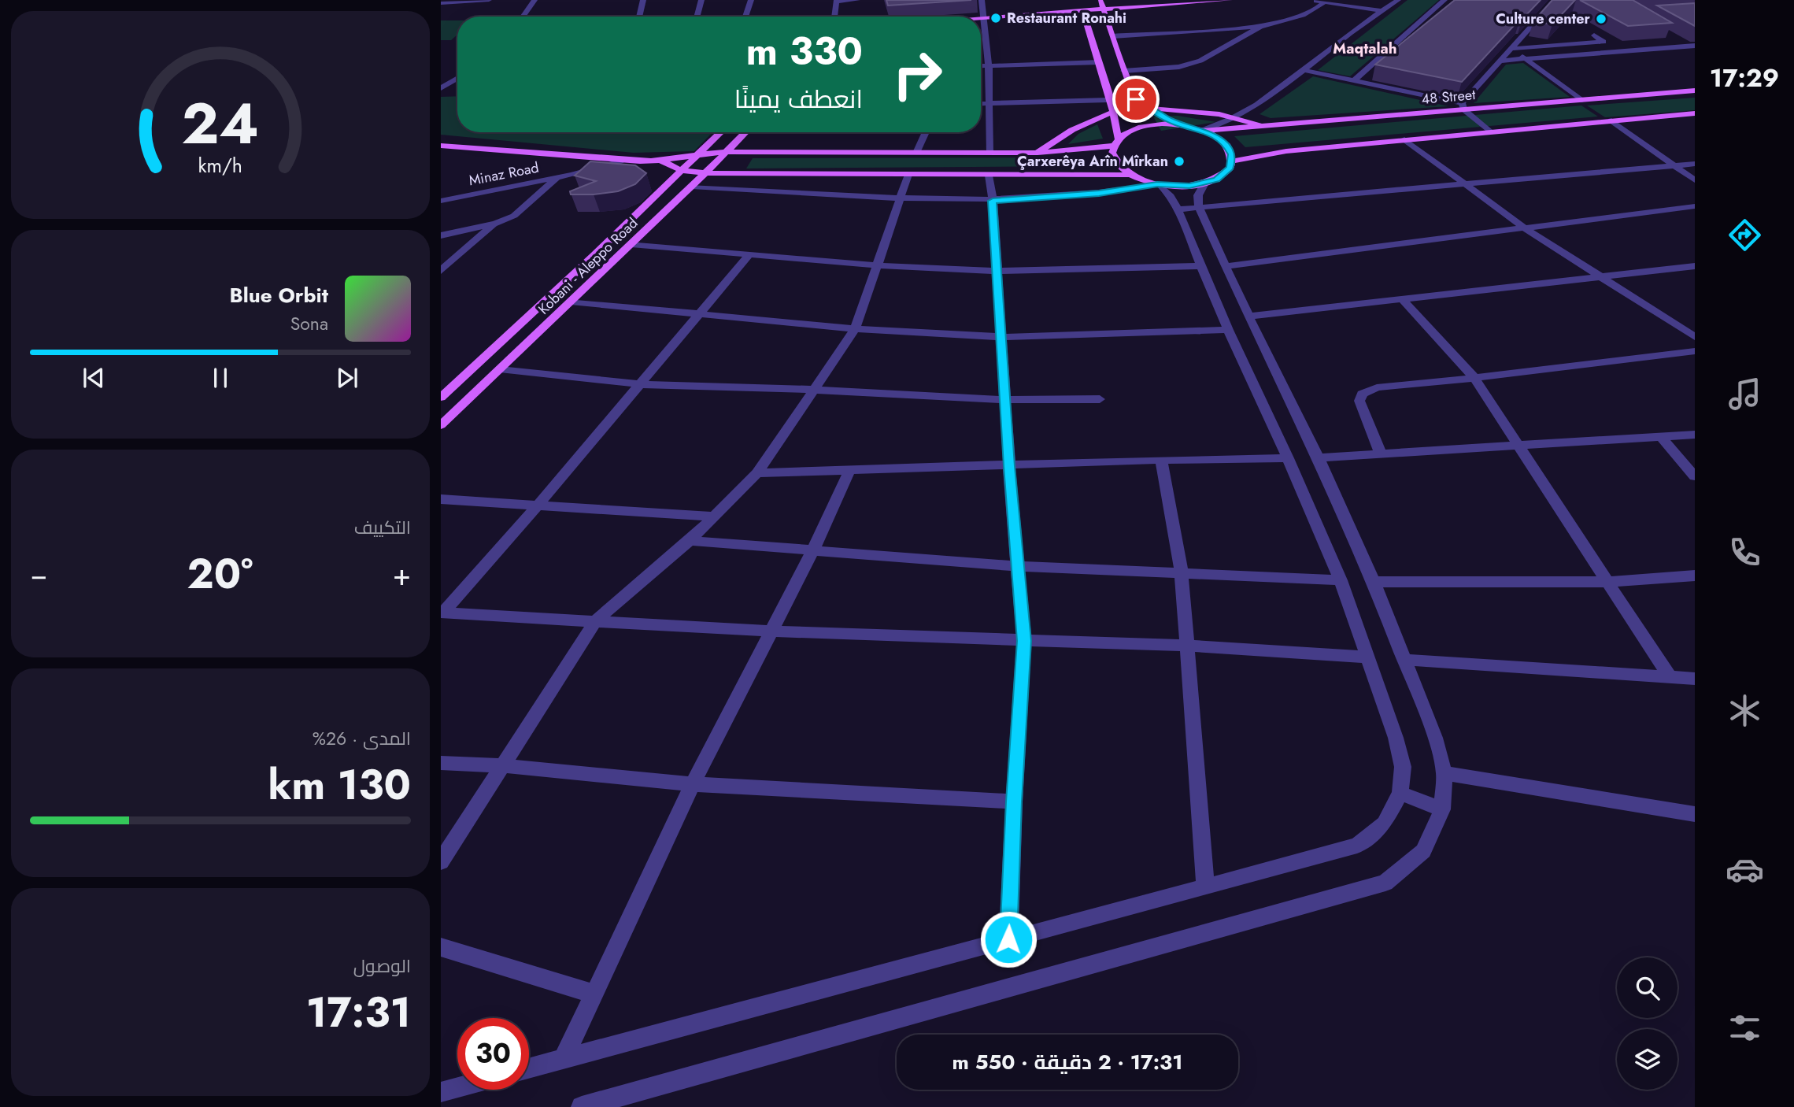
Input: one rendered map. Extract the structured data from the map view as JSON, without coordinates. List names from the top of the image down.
{
  "streets": {
    "main road": ["48 Street", "Kobani - Aleppo Road"],
    "street": ["Minaz Road"]
  },
  "districts": ["Maqtalah"],
  "places": ["Restaurant Ronahi", "Culture center", "Çarxerêya Arîn Mîrkan"],
  "page": {
    "tabs": "17:29",
    "turn": ["330 m", "انعطف يمينًا"],
    "song": ["Blue Orbit", "Sona"],
    "tile": [
      "التكييف",
      ["المدى · 26%", "130 km"],
      ["الوصول", "17:31"]
    ],
    "heat": ["−", "20°", "+"],
    "limit": "30",
    "trip": "17:31 · 2 دقيقة · 550 m",
    "gauge": ["24", "km/h"]
  }
}
